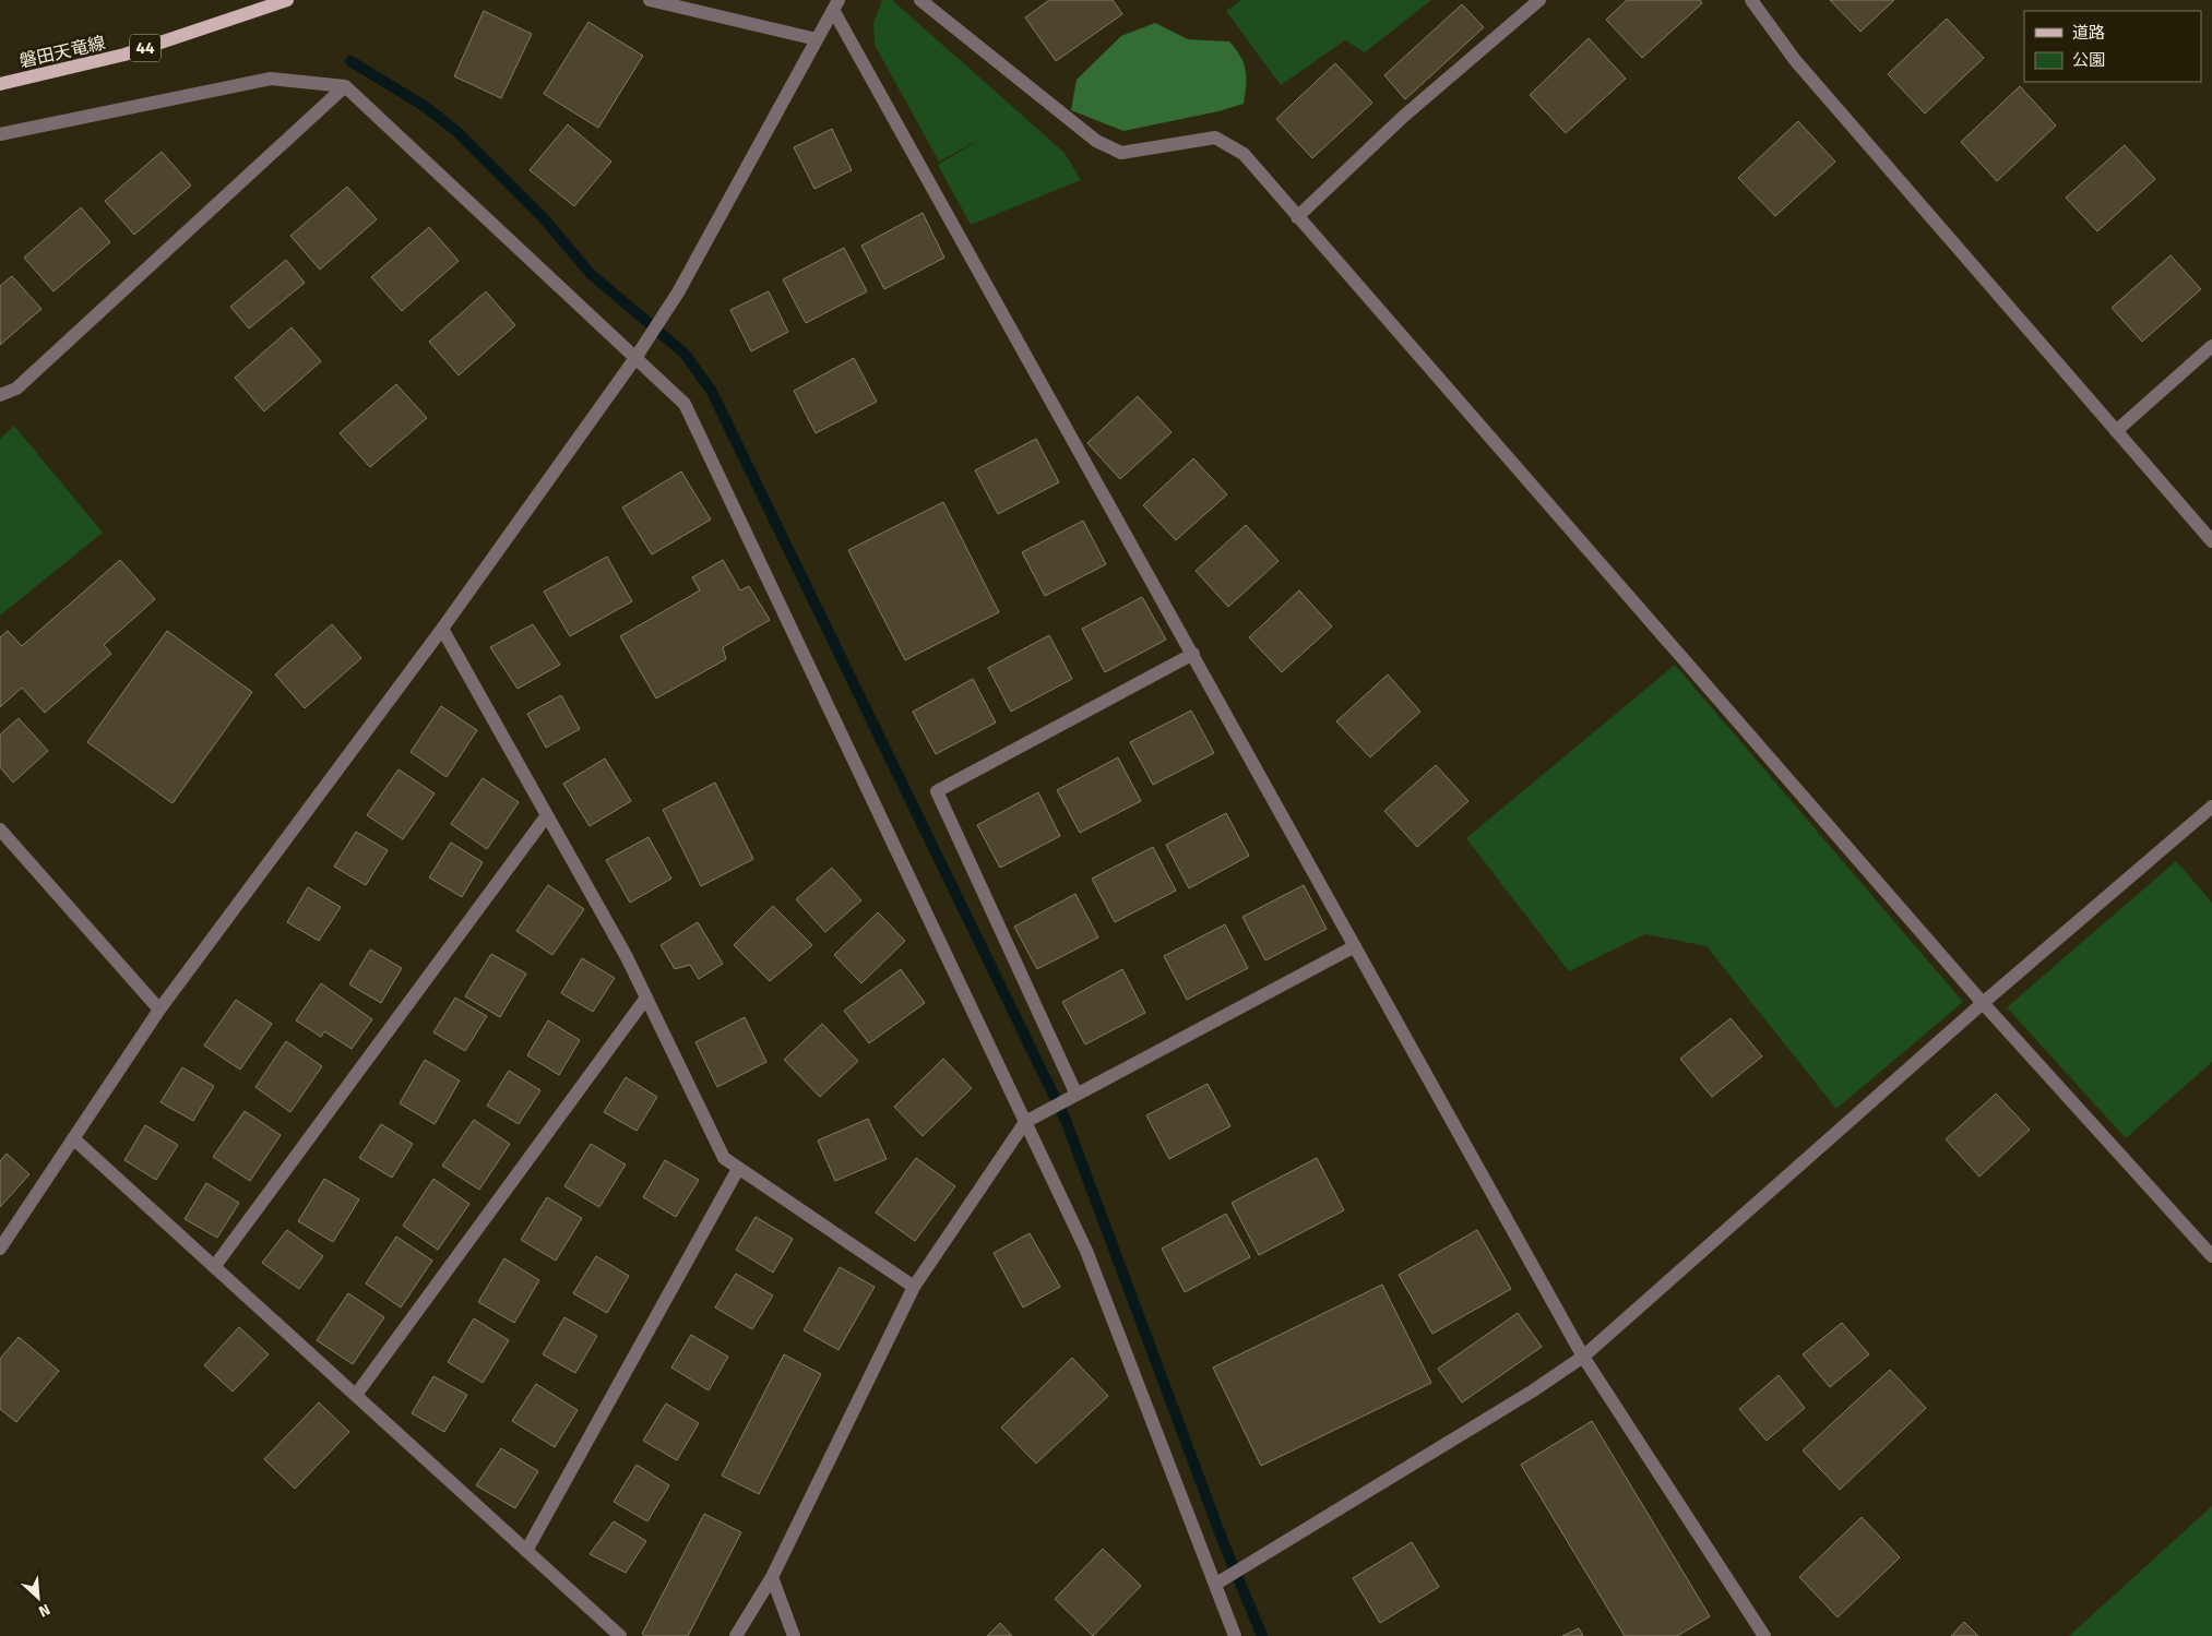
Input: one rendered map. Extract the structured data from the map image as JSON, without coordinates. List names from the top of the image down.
{
  "streets": {
    "main road": ["44", "磐田天竜線"]
  },
  "legend": ["道路", "公園"],
  "north": "bottom right"
}
